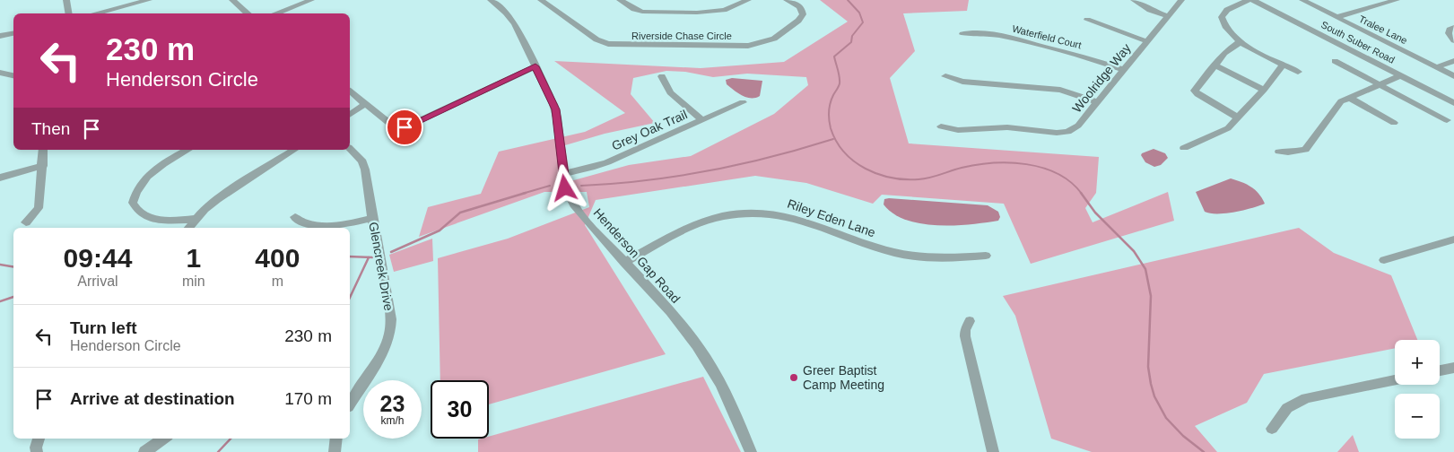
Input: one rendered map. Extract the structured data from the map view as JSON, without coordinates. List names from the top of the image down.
{
  "streets": {
    "street": [
      "Tralee Lane",
      "Riverside Chase Circle",
      "Waterfield Court",
      "South Suber Road",
      "Woolridge Way",
      "Grey Oak Trail",
      "Riley Eden Lane",
      "Henderson Gap Road",
      "Glencreek Drive"
    ]
  },
  "crossings": [
    ["Waterfield Court", "Woolridge Way"],
    ["Grey Oak Trail", "Henderson Gap Road"],
    ["Riley Eden Lane", "Henderson Gap Road"]
  ],
  "places": ["Greer Baptist Camp Meeting"],
  "page": {
    "turn": ["230 m", "Henderson Circle"],
    "then": "Then",
    "eta": [
      "09:44",
      "Arrival",
      "1",
      "min",
      "400",
      "m"
    ],
    "list": [
      {
        "name": "Turn left",
        "note": "Henderson Circle",
        "value": "230 m"
      },
      {
        "name": "Arrive at destination",
        "value": "170 m"
      }
    ],
    "map_buttons": ["+", "−"],
    "speed": "23 km/h",
    "limit": "30"
  }
}
